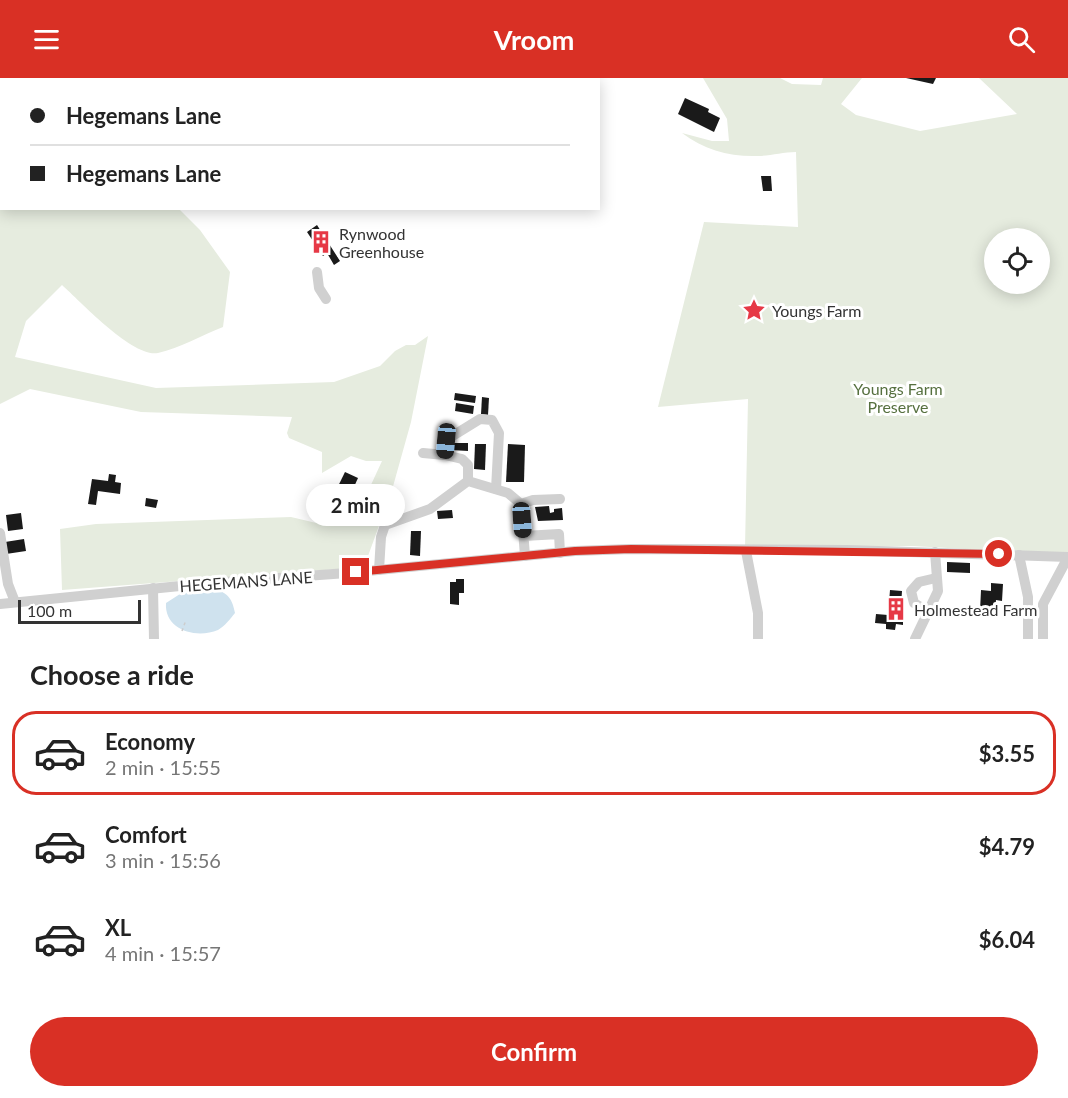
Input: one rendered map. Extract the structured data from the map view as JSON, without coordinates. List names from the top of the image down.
{
  "streets": {
    "street": ["HEGEMANS LANE"]
  },
  "parks": ["Youngs Farm Preserve"],
  "places": {
    "building": ["Rynwood Greenhouse", "Holmestead Farm"],
    "place": ["Youngs Farm"]
  },
  "scale_bar": "100 m",
  "page": {
    "header": "Vroom",
    "banner": ["Hegemans Lane", "Hegemans Lane"],
    "bubble": "2 min",
    "scale": "100 m",
    "heading": "Choose a ride",
    "list": [
      {
        "name": "Economy",
        "note": "2 min · 15:55",
        "value": "$3.55"
      },
      {
        "name": "Comfort",
        "note": "3 min · 15:56",
        "value": "$4.79"
      },
      {
        "name": "XL",
        "note": "4 min · 15:57",
        "value": "$6.04"
      }
    ],
    "buttons": "Confirm"
  }
}
